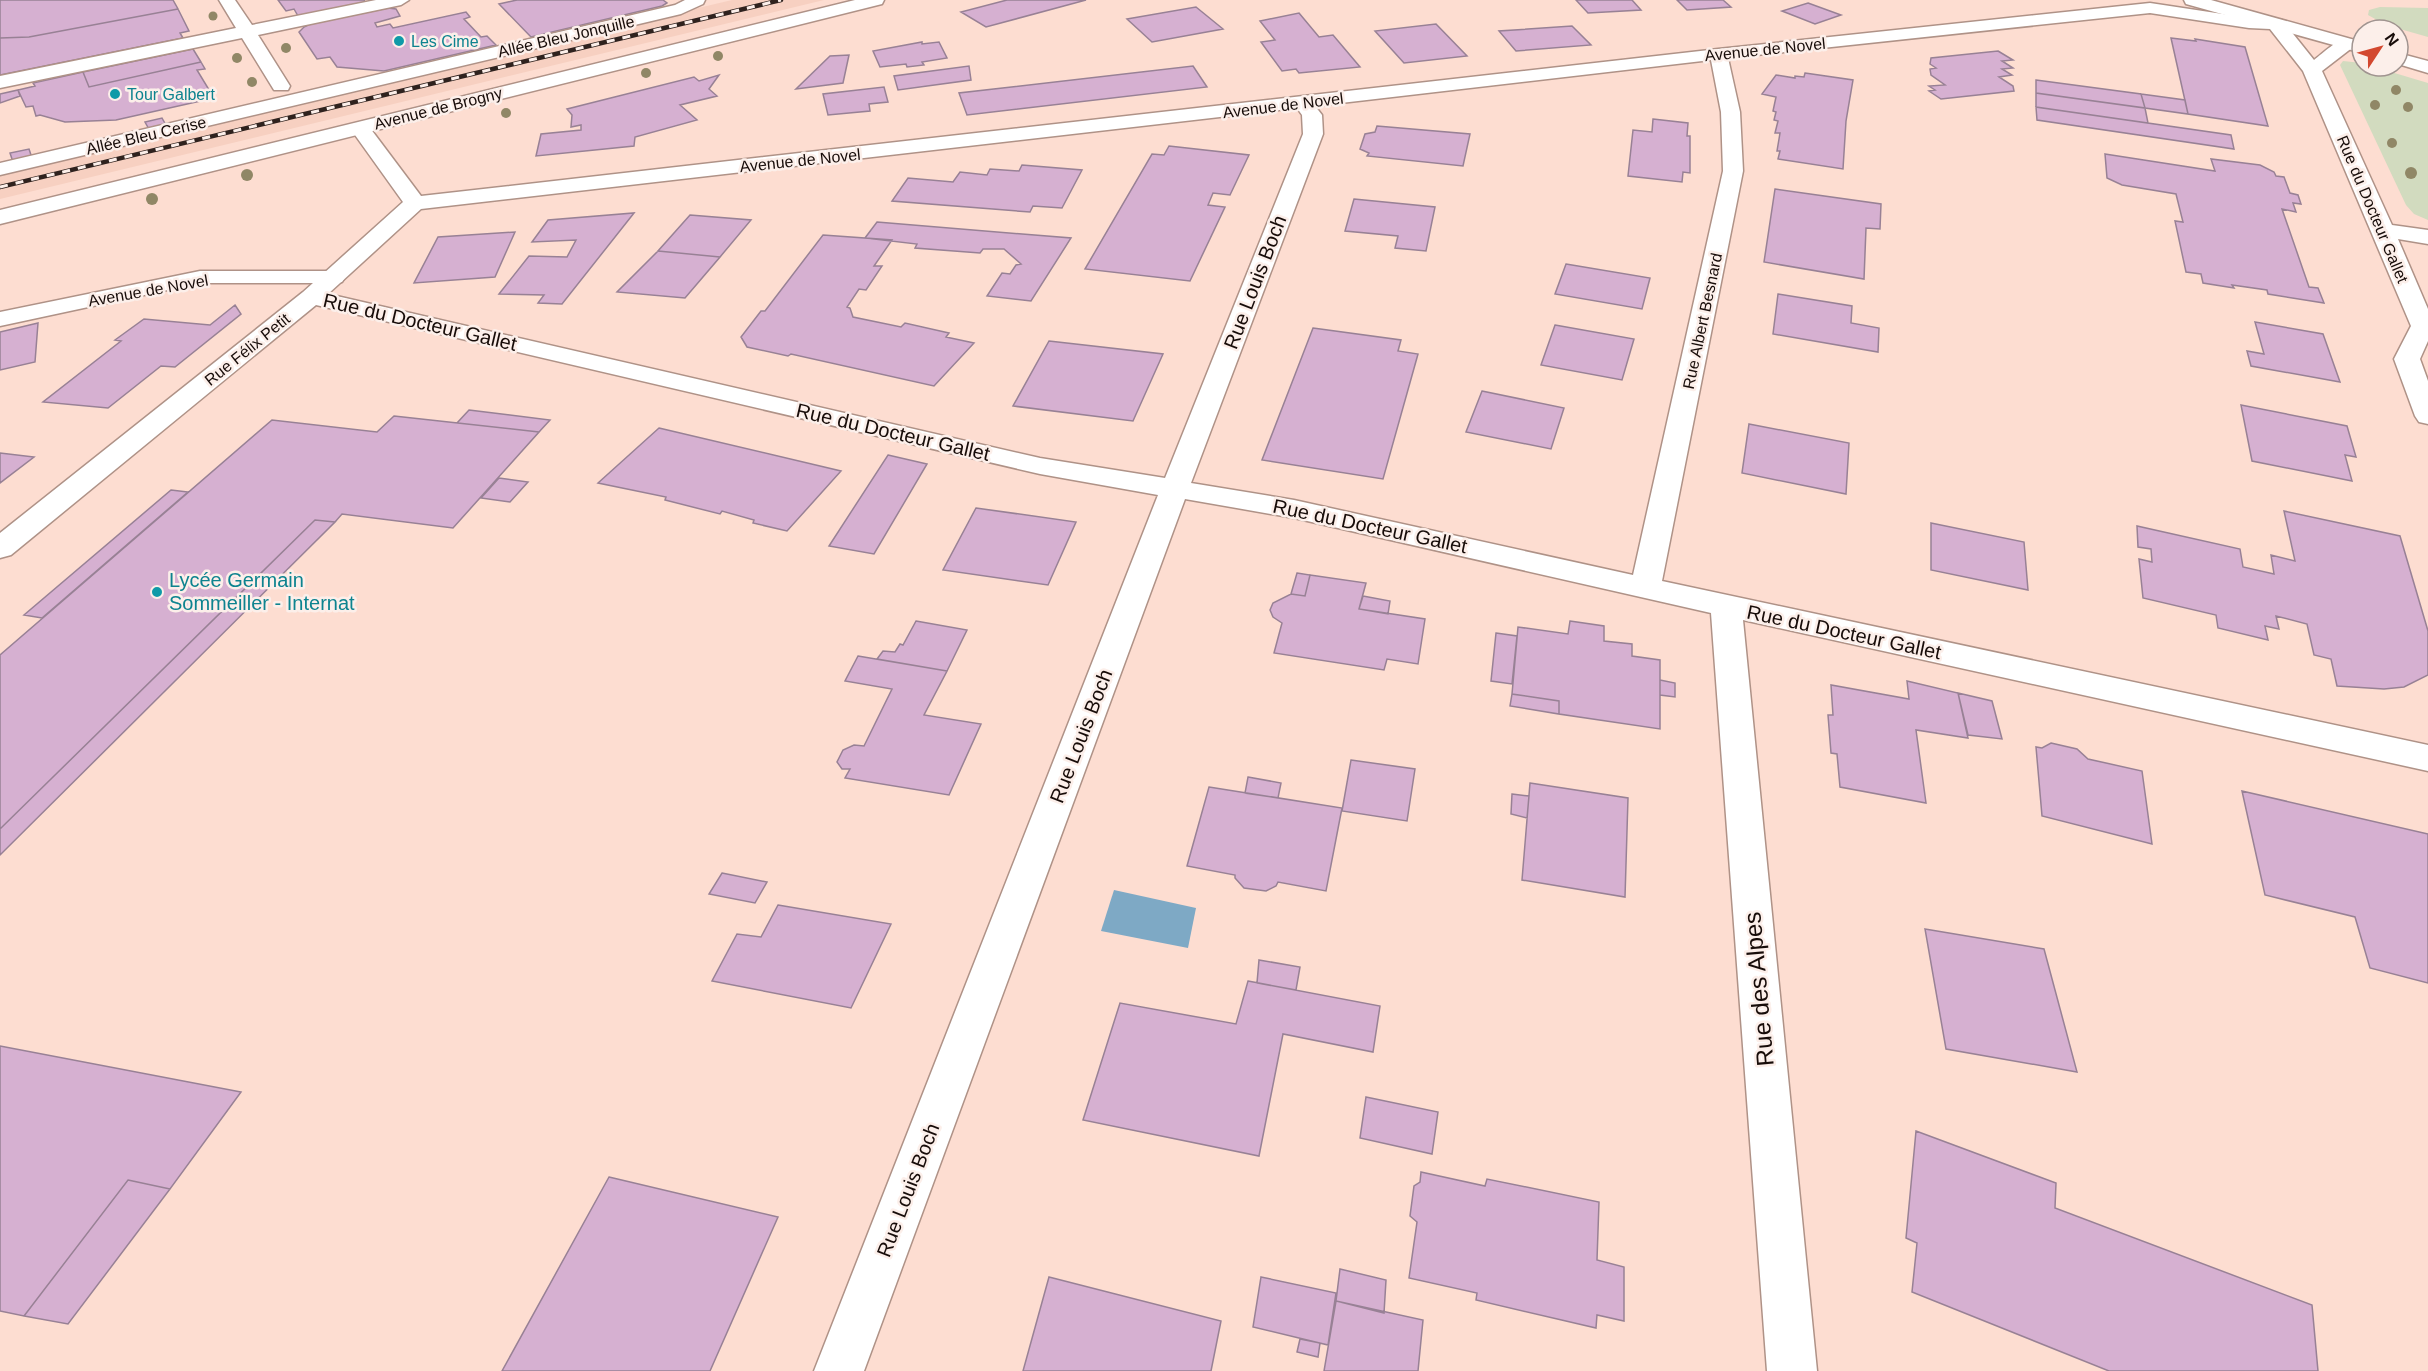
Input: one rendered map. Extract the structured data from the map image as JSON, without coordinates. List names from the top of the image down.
{
  "streets": {
    "street": [
      "Allée Bleu Jonquille",
      "Avenue de Novel",
      "Avenue de Brogny",
      "Allée Bleu Cerise",
      "Rue du Docteur Gallet",
      "Rue Louis Boch",
      "Rue Albert Besnard",
      "Rue Félix Petit",
      "Rue des Alpes"
    ]
  },
  "crossings": [
    ["Allée Bleu Jonquille", "Allée Bleu Cerise"],
    ["Avenue de Novel", "Rue du Docteur Gallet"],
    ["Avenue de Novel", "Rue Louis Boch"],
    ["Avenue de Novel", "Rue Albert Besnard"],
    ["Avenue de Novel", "Rue Félix Petit"],
    ["Rue du Docteur Gallet", "Rue Louis Boch"],
    ["Rue du Docteur Gallet", "Rue Albert Besnard"],
    ["Rue du Docteur Gallet", "Rue Félix Petit"],
    ["Rue du Docteur Gallet", "Rue des Alpes"]
  ],
  "places": ["Les Cime", "Tour Galbert", "Lycée Germain Sommeiller - Internat"],
  "north": "top right"
}
